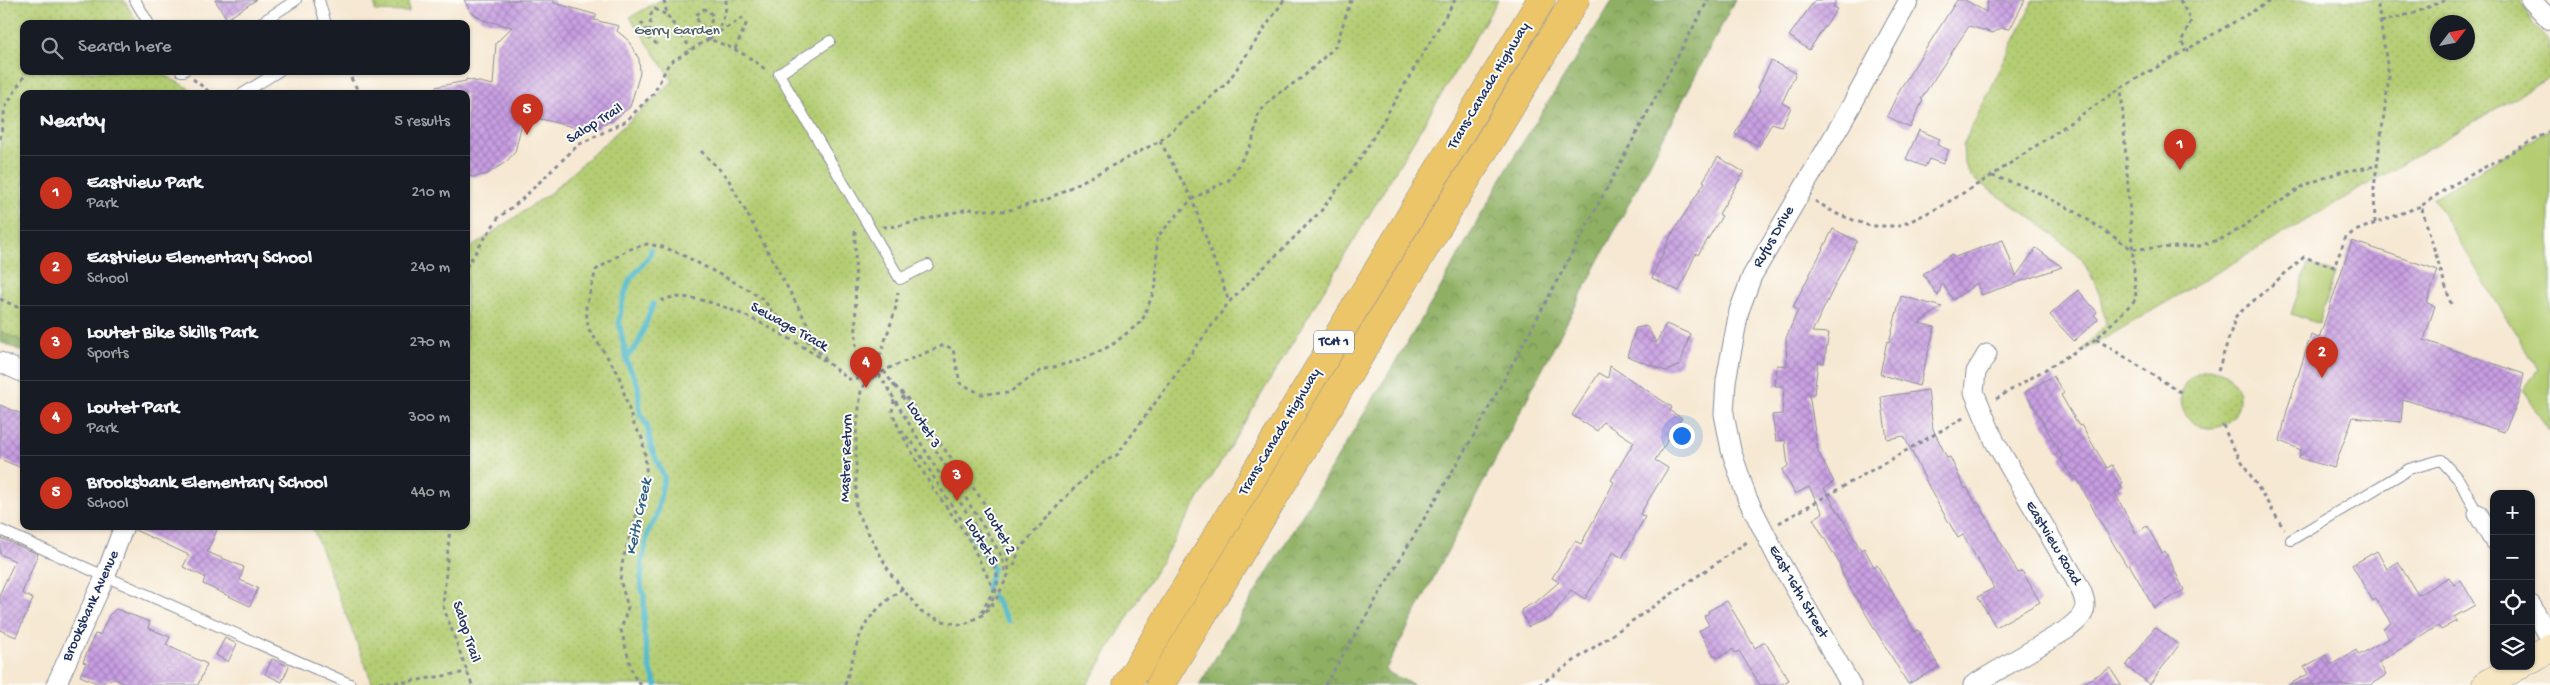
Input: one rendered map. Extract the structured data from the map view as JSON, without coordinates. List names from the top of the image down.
{
  "streets": {
    "highway": ["Trans-Canada Highway", "TCH 1"],
    "street": [
      "Rufus Drive",
      "Eastview Road",
      "East 16th Street",
      "Brooksbank Avenue"
    ],
    "path": [
      "Salop Trail",
      "Sewage Track",
      "Loutet 3",
      "Master Return",
      "Loutet 2",
      "Loutet 5"
    ]
  },
  "crossings": [
    ["Rufus Drive", "East 16th Street"],
    ["Sewage Track", "Master Return"],
    ["Loutet 3", "Loutet 5"],
    ["Master Return", "Loutet 5"]
  ],
  "water": ["Keith Creek"],
  "parks": ["Gerry Garden"],
  "north": "top right",
  "page": {
    "search": "Search here",
    "heading": ["Nearby", "5 results"],
    "pins": [
      "5",
      "1",
      "2",
      "4",
      "3"
    ],
    "list": [
      {
        "mark": "1",
        "name": "Eastview Park",
        "note": "Park",
        "value": "210 m"
      },
      {
        "mark": "2",
        "name": "Eastview Elementary School",
        "note": "School",
        "value": "240 m"
      },
      {
        "mark": "3",
        "name": "Loutet Bike Skills Park",
        "note": "Sports",
        "value": "270 m"
      },
      {
        "mark": "4",
        "name": "Loutet Park",
        "note": "Park",
        "value": "300 m"
      },
      {
        "mark": "5",
        "name": "Brooksbank Elementary School",
        "note": "School",
        "value": "440 m"
      }
    ],
    "map_buttons": ["+", "−"]
  }
}
